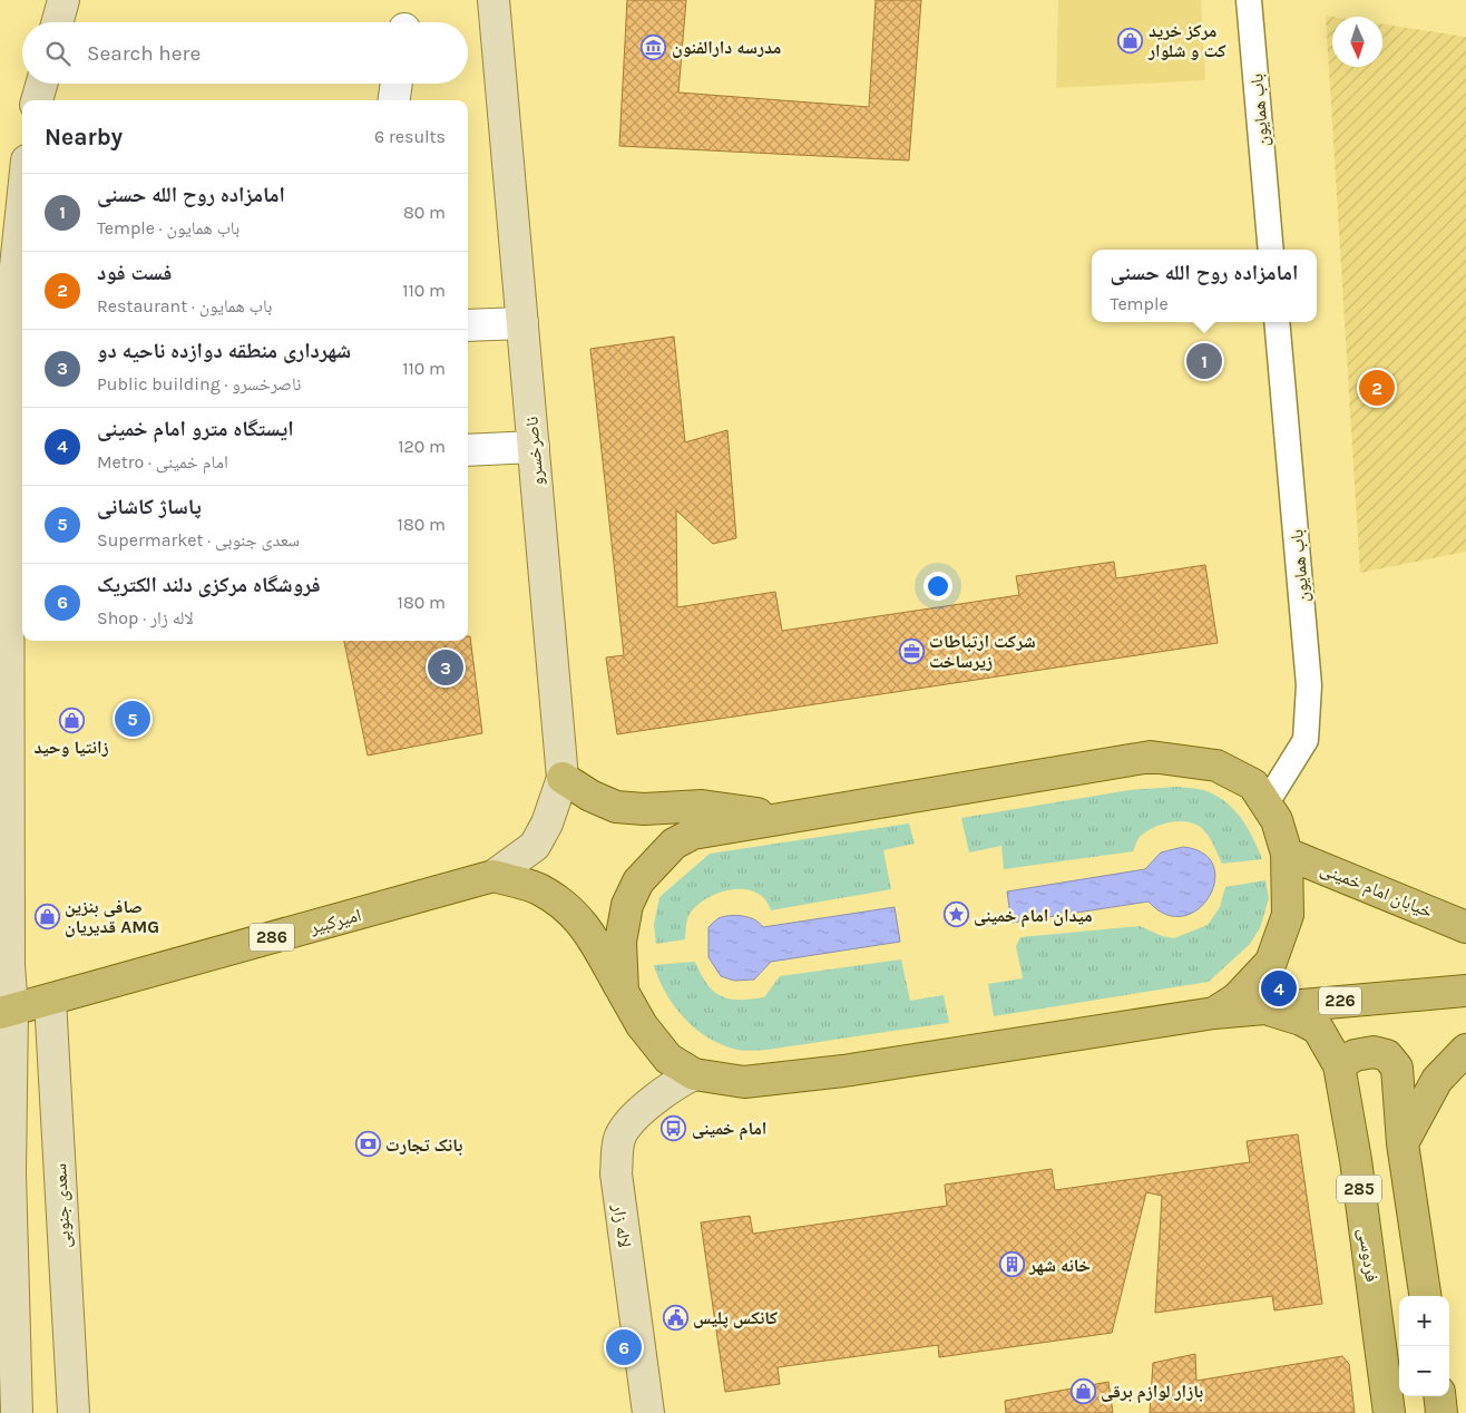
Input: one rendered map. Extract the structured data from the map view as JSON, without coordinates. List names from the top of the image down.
{
  "streets": {
    "main road": [
      "ناصرخسرو",
      "خیابان امام خمینی",
      "امیرکبیر",
      "286",
      "226",
      "285",
      "سعدی جنوبی",
      "لاله زار",
      "فردوسی"
    ],
    "street": ["باب همایون"]
  },
  "crossings": [
    ["ناصرخسرو", "امیرکبیر"],
    ["امیرکبیر", "سعدی جنوبی"],
    ["226", "فردوسی"]
  ],
  "places": {
    "shop": [
      "مرکز خرید کت و شلوار",
      "زانتیا وحید",
      "صافی بنزین قدیریان AMG",
      "بازار لوازم برقی"
    ],
    "museum": ["مدرسه دارالفنون"],
    "office": ["شرکت ارتباطات زیرساخت"],
    "place": ["میدان امام خمینی"],
    "bus stop": ["امام خمینی"],
    "bank": ["بانک تجارت"],
    "building": ["خانه شهر"],
    "public building": ["کانکس پلیس"]
  },
  "north": "bottom",
  "page": {
    "search": "Search here",
    "heading": ["Nearby", "6 results"],
    "list": [
      {
        "mark": "1",
        "name": "امامزاده روح الله حسنی",
        "note": "Temple · باب همایون",
        "value": "80 m"
      },
      {
        "mark": "2",
        "name": "فست فود",
        "note": "Restaurant · باب همایون",
        "value": "110 m"
      },
      {
        "mark": "3",
        "name": "شهرداری منطقه دوازده ناحیه دو",
        "note": "Public building · ناصرخسرو",
        "value": "110 m"
      },
      {
        "mark": "4",
        "name": "ایستگاه مترو امام خمینی",
        "note": "Metro · امام خمینی",
        "value": "120 m"
      },
      {
        "mark": "5",
        "name": "پاساژ کاشانی",
        "note": "Supermarket · سعدی جنوبی",
        "value": "180 m"
      },
      {
        "mark": "6",
        "name": "فروشگاه مرکزی دلند الکتریک",
        "note": "Shop · لاله زار",
        "value": "180 m"
      }
    ],
    "popup": ["امامزاده روح الله حسنی", "Temple"],
    "pins": [
      "1",
      "2",
      "3",
      "5",
      "4",
      "6"
    ],
    "map_buttons": ["+", "−"]
  }
}
